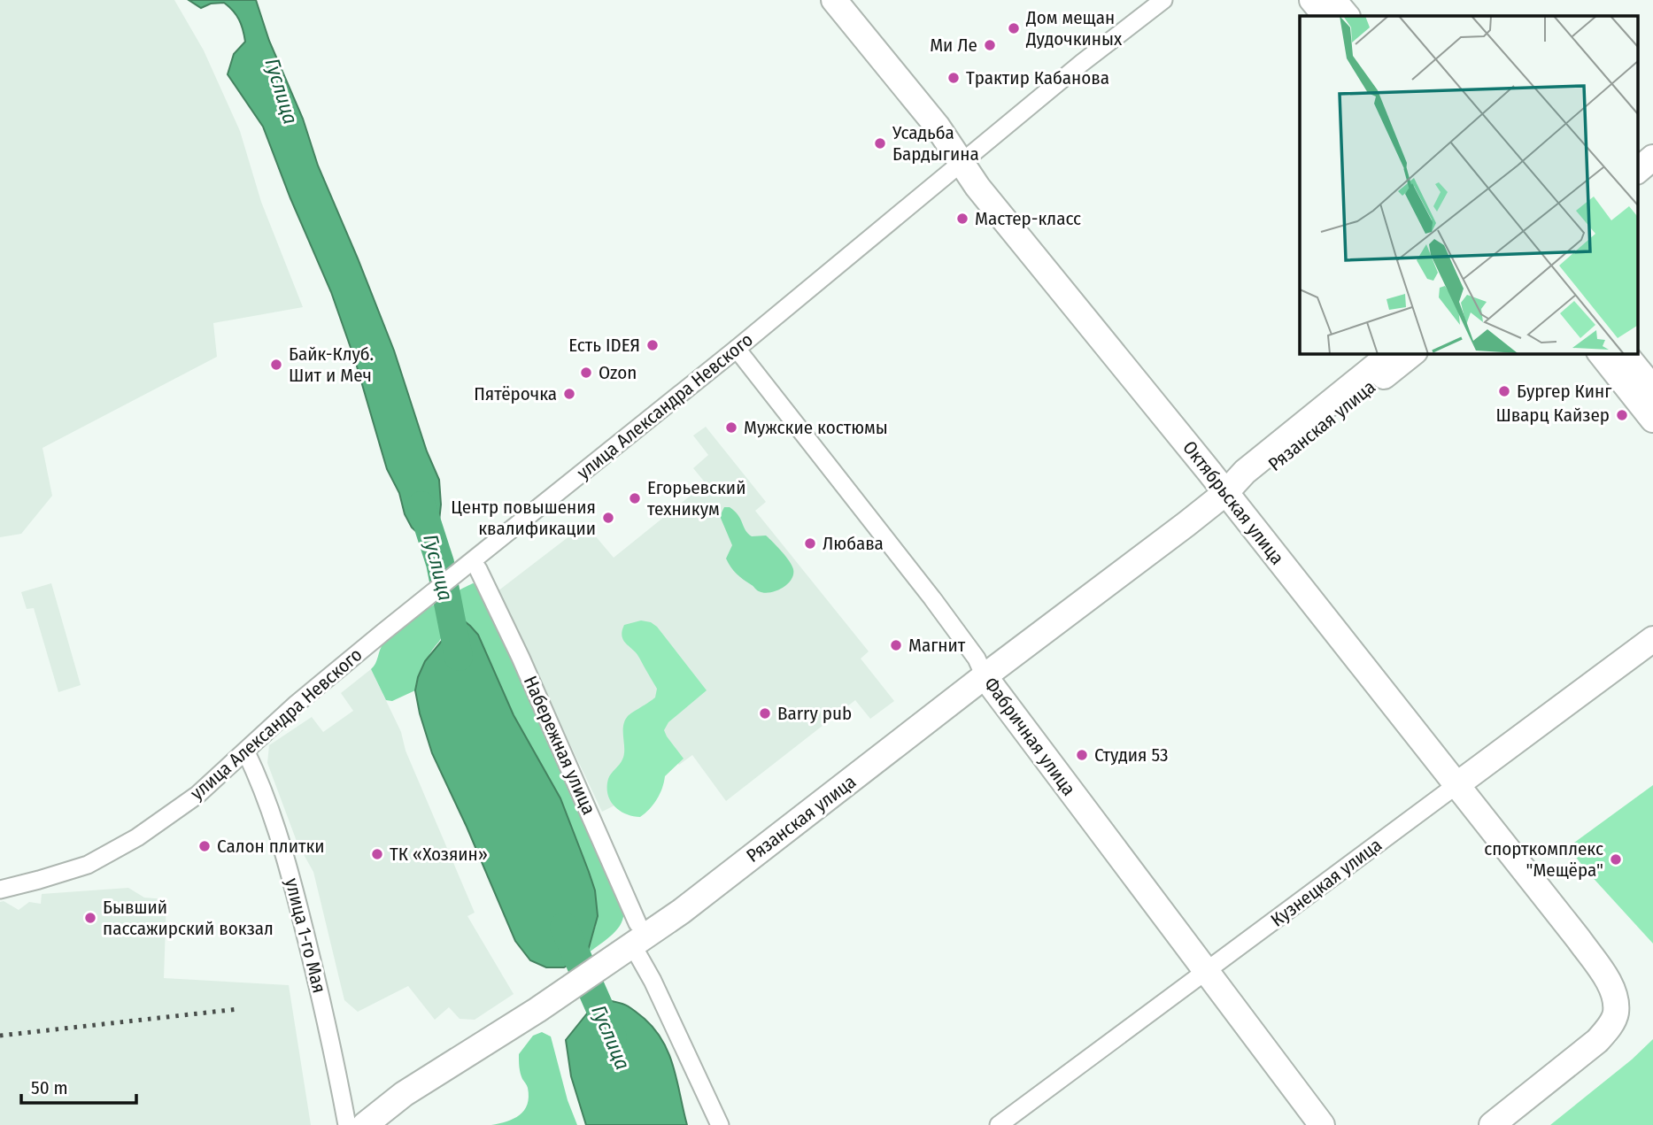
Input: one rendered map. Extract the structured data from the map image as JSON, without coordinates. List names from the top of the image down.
{
  "streets": {
    "street": [
      "улица Александра Невского",
      "Рязанская улица",
      "Октябрьская улица",
      "Фабричная улица",
      "Набережная улица",
      "Кузнецкая улица",
      "улица 1-го Мая"
    ]
  },
  "crossings": [
    ["улица Александра Невского", "Октябрьская улица"],
    ["улица Александра Невского", "Фабричная улица"],
    ["улица Александра Невского", "Набережная улица"],
    ["улица Александра Невского", "улица 1-го Мая"],
    ["Рязанская улица", "Октябрьская улица"],
    ["Рязанская улица", "Фабричная улица"],
    ["Рязанская улица", "Набережная улица"],
    ["Октябрьская улица", "Кузнецкая улица"],
    ["Фабричная улица", "Кузнецкая улица"]
  ],
  "water": ["Гуслица"],
  "places": [
    "Дом мещан Дудочкиных",
    "Ми Ле",
    "Трактир Кабанова",
    "Усадьба Бардыгина",
    "Мастер-класс",
    "Есть IDЕЯ",
    "Байк-Клуб. Шит и Меч",
    "Ozon",
    "Бургер Кинг",
    "Пятёрочка",
    "Шварц Кайзер",
    "Мужские костюмы",
    "Егорьевский техникум",
    "Центр повышения квалификации",
    "Любава",
    "Магнит",
    "Barry pub",
    "Студия 53",
    "Салон плитки",
    "ТК «Хозяин»",
    "спорткомплекс \"Мещёра\"",
    "Бывший пассажирский вокзал"
  ],
  "scale_bar": "50 m"
}
